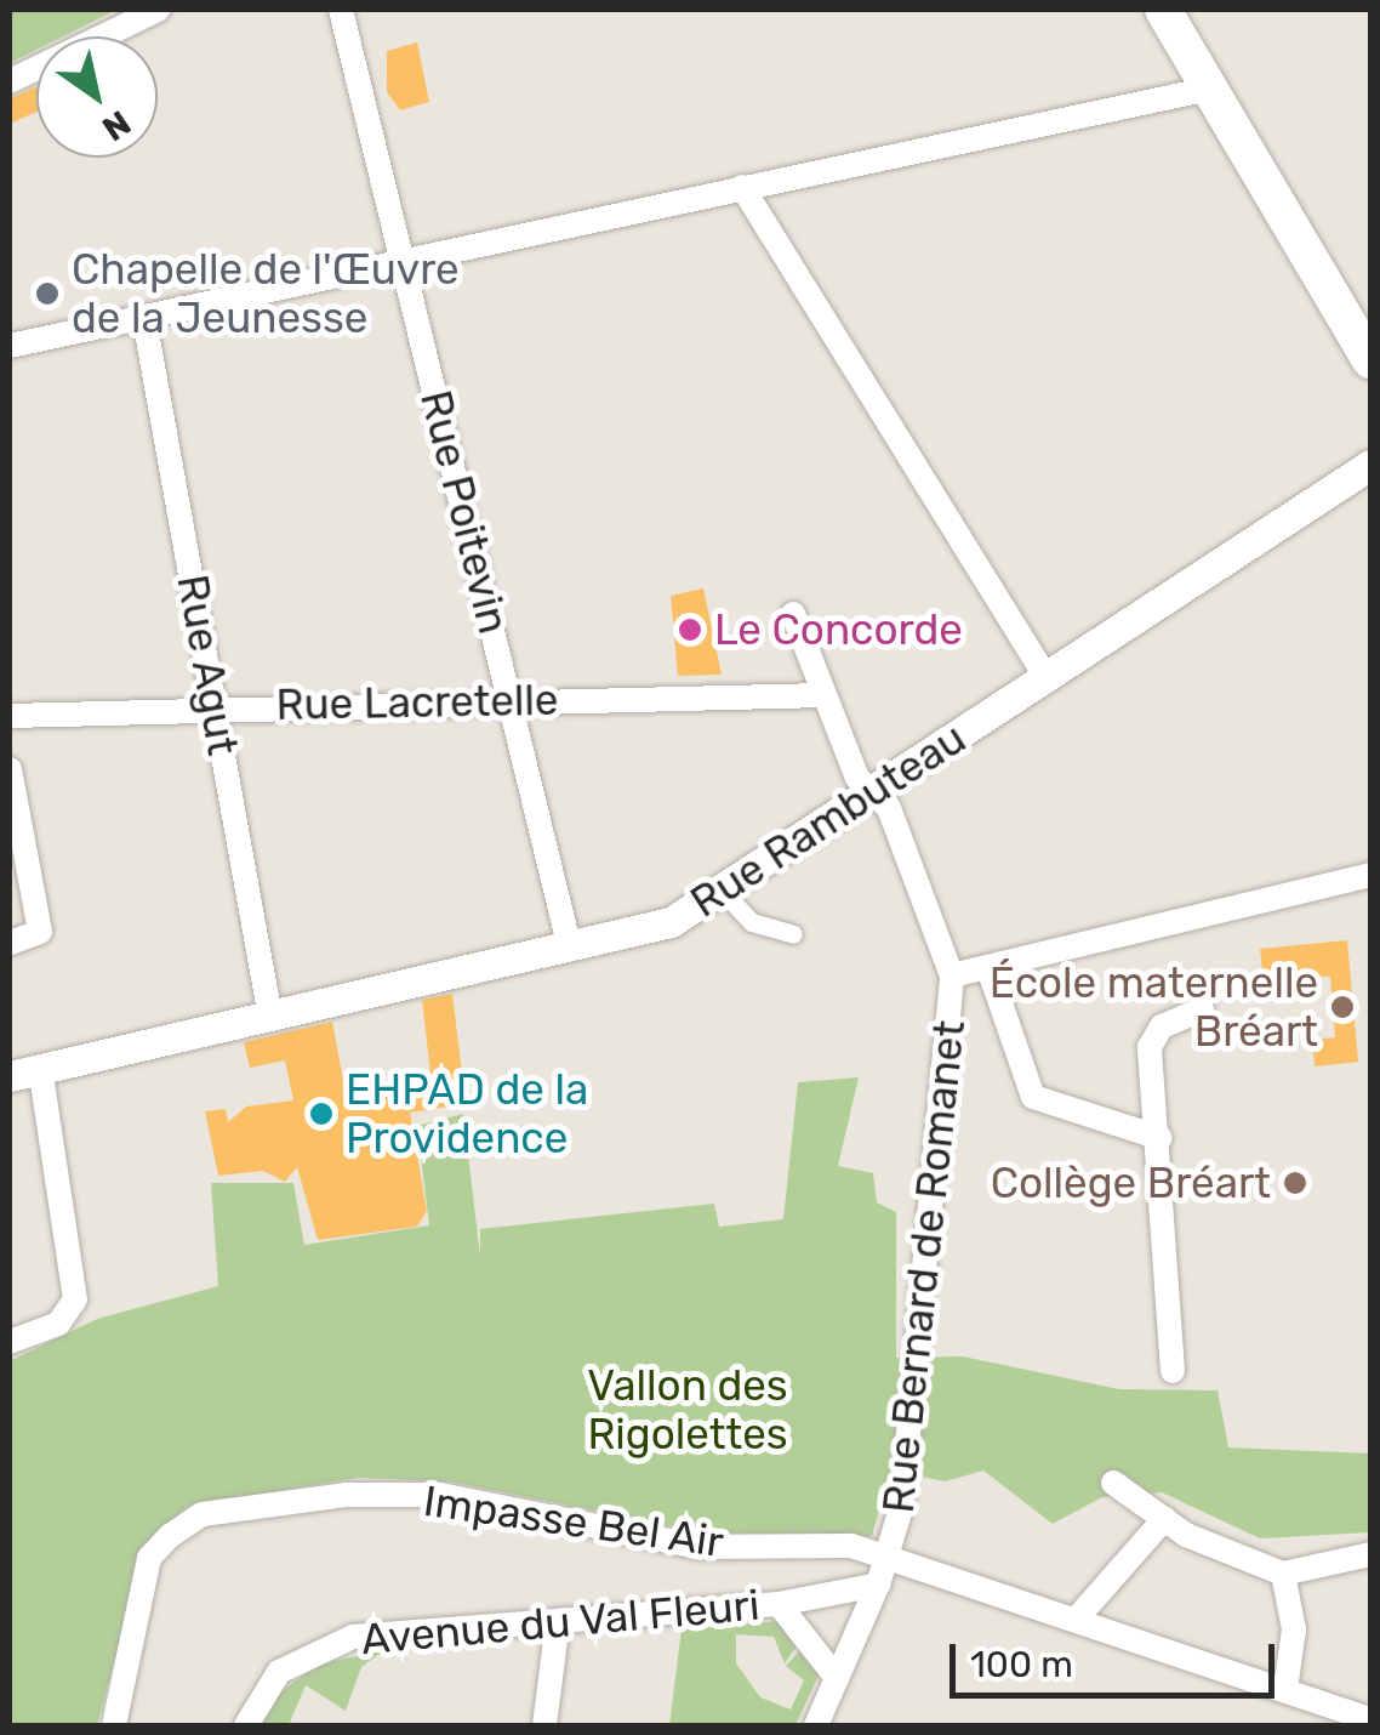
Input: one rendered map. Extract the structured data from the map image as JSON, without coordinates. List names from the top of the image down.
{
  "streets": {
    "street": [
      "Rue Poitevin",
      "Rue Agut",
      "Rue Lacretelle",
      "Rue Rambuteau",
      "Rue Bernard de Romanet",
      "Impasse Bel Air",
      "Avenue du Val Fleuri"
    ]
  },
  "crossings": [
    ["Rue Poitevin", "Rue Lacretelle"],
    ["Rue Poitevin", "Rue Rambuteau"],
    ["Rue Agut", "Rue Lacretelle"],
    ["Rue Agut", "Rue Rambuteau"],
    ["Rue Bernard de Romanet", "Impasse Bel Air"]
  ],
  "parks": ["Vallon des Rigolettes"],
  "places": [
    "Chapelle de l'Œuvre de la Jeunesse",
    "Le Concorde",
    "École maternelle Bréart",
    "EHPAD de la Providence",
    "Collège Bréart"
  ],
  "scale_bar": "100 m",
  "north": "bottom right"
}
